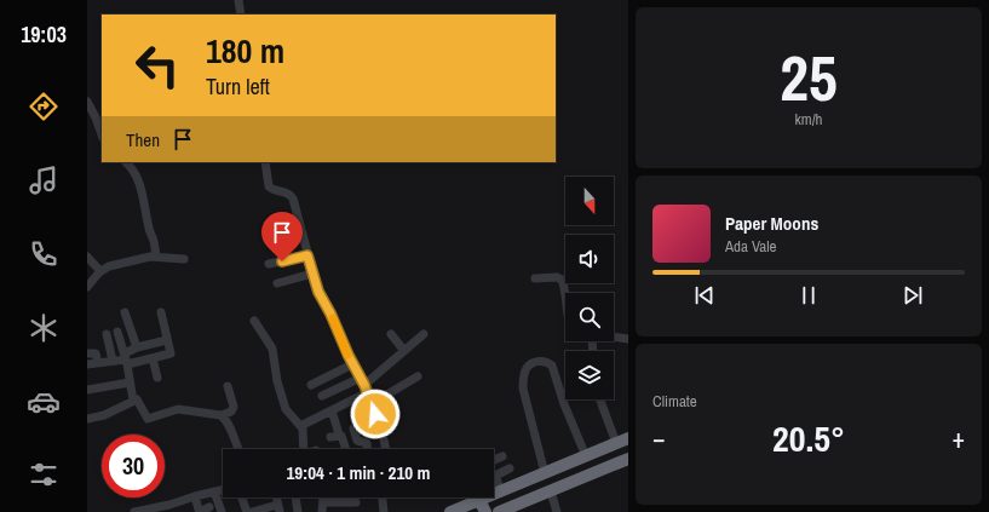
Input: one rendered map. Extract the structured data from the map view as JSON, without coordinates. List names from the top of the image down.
{
  "north": "bottom",
  "page": {
    "tabs": "19:03",
    "tile": [
      ["25", "km/h"],
      "Climate"
    ],
    "turn": ["180 m", "Turn left"],
    "then": "Then",
    "song": ["Paper Moons", "Ada Vale"],
    "heat": ["−", "20.5°", "+"],
    "limit": "30",
    "trip": "19:04 · 1 min · 210 m"
  }
}
